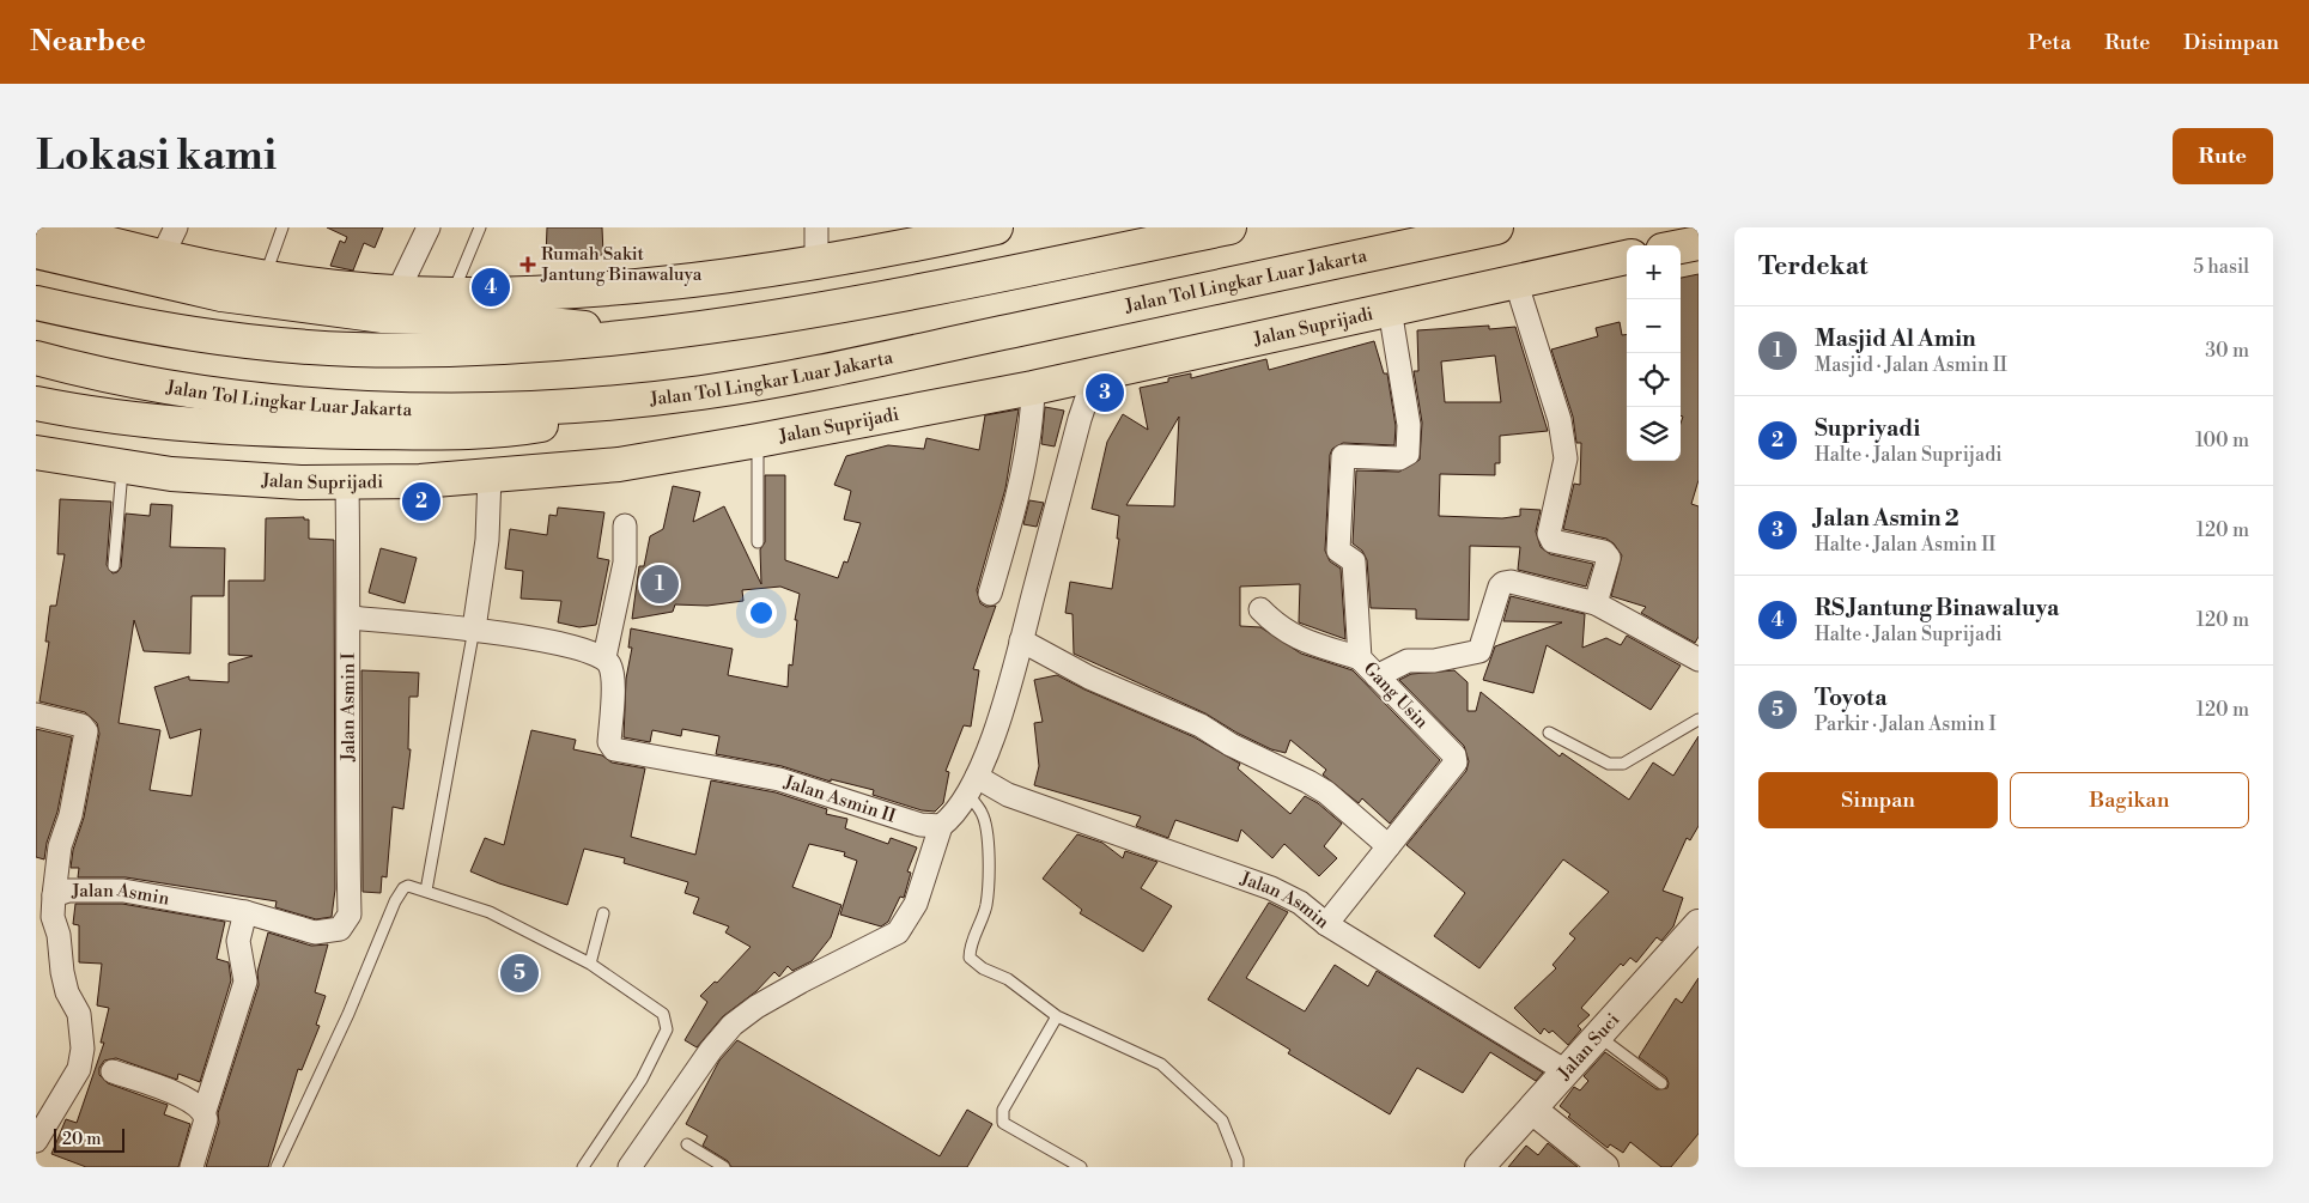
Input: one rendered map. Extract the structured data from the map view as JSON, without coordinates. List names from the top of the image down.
{
  "streets": {
    "main road": ["Jalan Tol Lingkar Luar Jakarta", "Jalan Suprijadi"],
    "street": [
      "Gang Usin",
      "Jalan Asmin I",
      "Jalan Asmin II",
      "Jalan Asmin",
      "Jalan Suci"
    ]
  },
  "crossings": [
    ["Jalan Suprijadi", "Gang Usin"],
    ["Jalan Suprijadi", "Jalan Asmin I"],
    ["Gang Usin", "Jalan Asmin"],
    ["Jalan Asmin I", "Jalan Asmin"],
    ["Jalan Asmin", "Jalan Suci"]
  ],
  "places": {
    "health": ["Rumah Sakit Jantung Binawaluya"]
  },
  "scale_bar": "20 m",
  "page": {
    "header": "Nearbee",
    "nav": ["Peta", "Rute", "Disimpan"],
    "buttons": [
      "Rute",
      ["Simpan", "Bagikan"]
    ],
    "title": "Lokasi kami",
    "heading": ["Terdekat", "5 hasil"],
    "map_buttons": ["+", "−"],
    "pins": [
      "4",
      "3",
      "2",
      "1",
      "5"
    ],
    "list": [
      {
        "mark": "1",
        "name": "Masjid Al Amin",
        "note": "Masjid · Jalan Asmin II",
        "value": "30 m"
      },
      {
        "mark": "2",
        "name": "Supriyadi",
        "note": "Halte · Jalan Suprijadi",
        "value": "100 m"
      },
      {
        "mark": "3",
        "name": "Jalan Asmin 2",
        "note": "Halte · Jalan Asmin II",
        "value": "120 m"
      },
      {
        "mark": "4",
        "name": "RS Jantung Binawaluya",
        "note": "Halte · Jalan Suprijadi",
        "value": "120 m"
      },
      {
        "mark": "5",
        "name": "Toyota",
        "note": "Parkir · Jalan Asmin I",
        "value": "120 m"
      }
    ],
    "scale": "20 m"
  }
}
